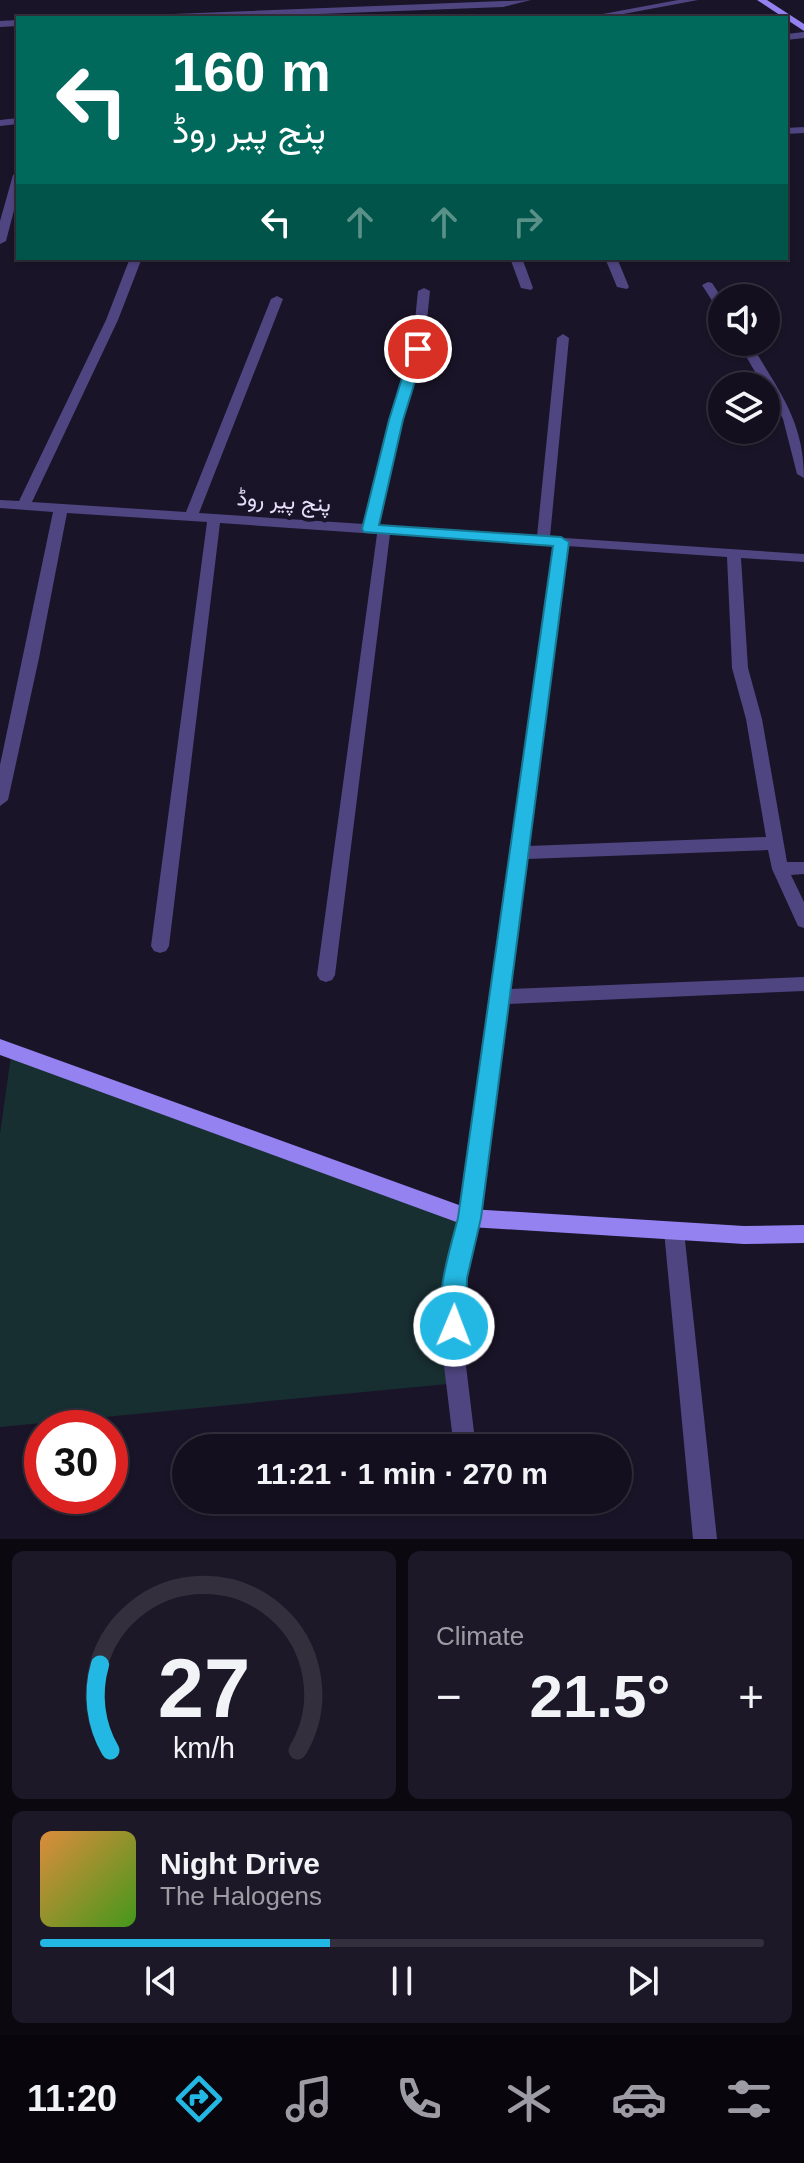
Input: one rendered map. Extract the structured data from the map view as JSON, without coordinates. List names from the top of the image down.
{
  "streets": {
    "street": ["پنج پیر روڈ"]
  },
  "page": {
    "turn": ["160 m", "پنج پیر روڈ"],
    "limit": "30",
    "trip": "11:21 · 1 min · 270 m",
    "tile": "Climate",
    "heat": ["−", "21.5°", "+"],
    "song": ["Night Drive", "The Halogens"],
    "tabs": "11:20",
    "gauge": ["27", "km/h"]
  }
}
